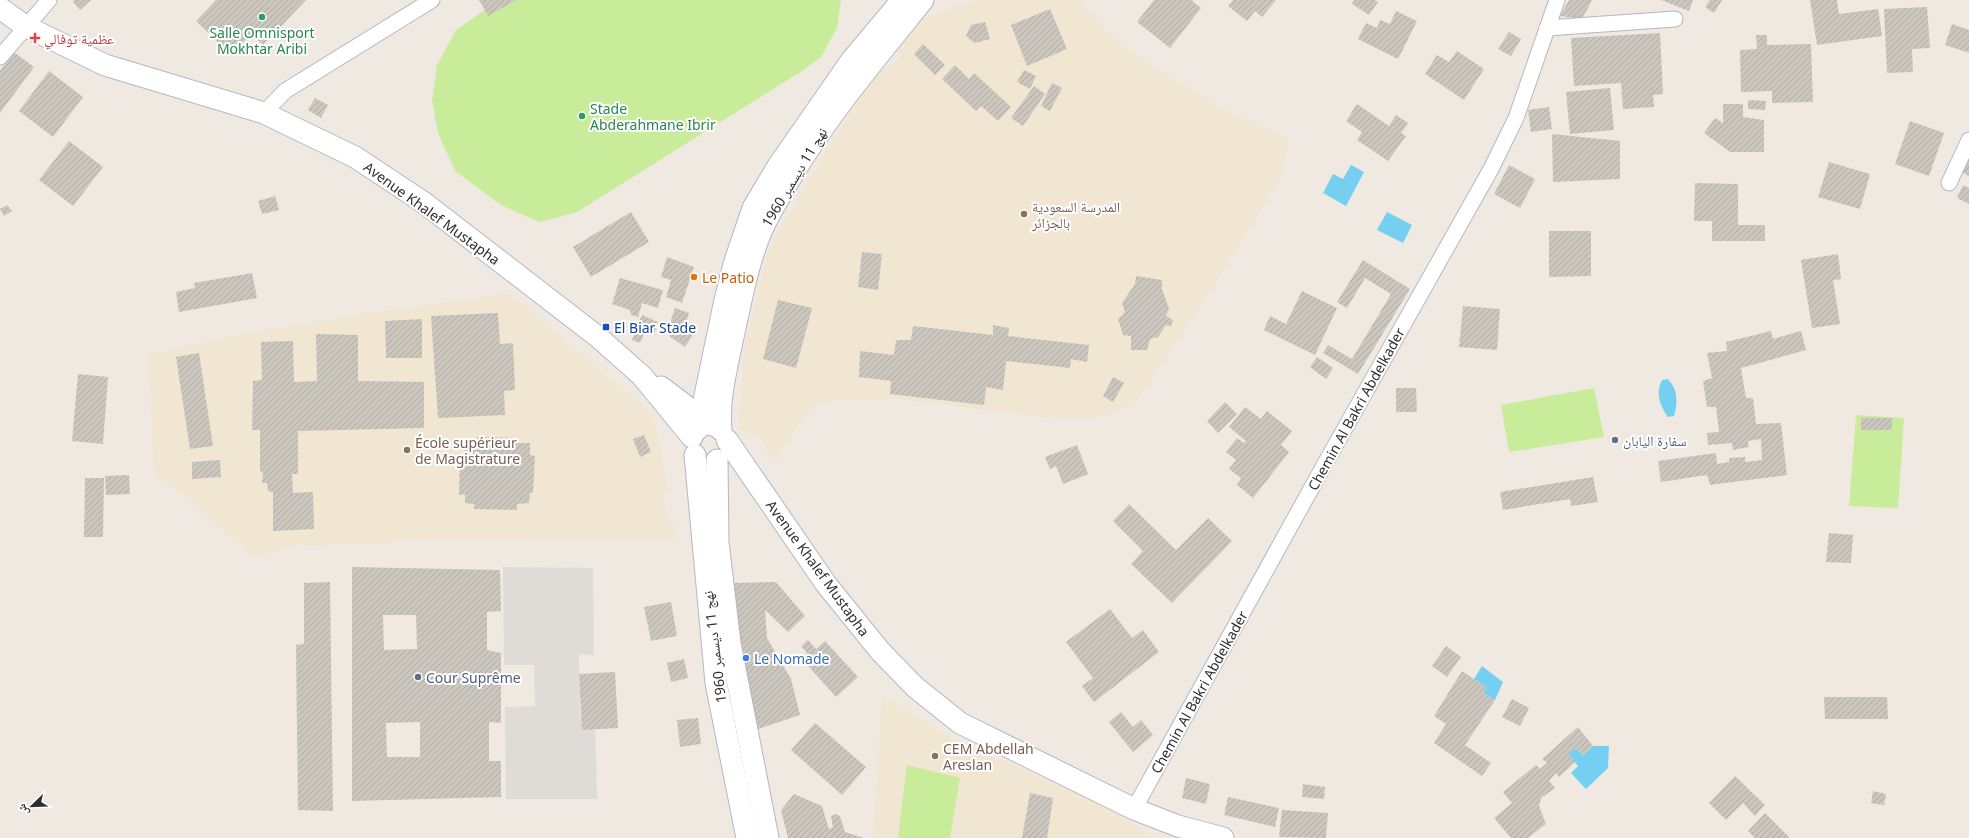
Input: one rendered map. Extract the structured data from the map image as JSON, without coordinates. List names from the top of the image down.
{
  "streets": {
    "main road": ["نهج 11 ديسمبر 1960", "Avenue Khalef Mustapha"],
    "street": ["Chemin Al Bakri Abdelkader"]
  },
  "crossings": [
    ["نهج 11 ديسمبر 1960", "Avenue Khalef Mustapha"],
    ["Avenue Khalef Mustapha", "Chemin Al Bakri Abdelkader"]
  ],
  "places": {
    "other": [
      "Salle Omnisport Mokhtar Aribi",
      "Stade Abderahmane Ibrir",
      "المدرسة السعودية بالجزائر",
      "Le Patio",
      "سفارة اليابان",
      "École supérieur de Magistrature",
      "Le Nomade",
      "Cour Suprême",
      "CEM Abdellah Areslan"
    ],
    "health": ["عظمية توفالي"],
    "transit": ["El Biar Stade"]
  },
  "north": "bottom left"
}
